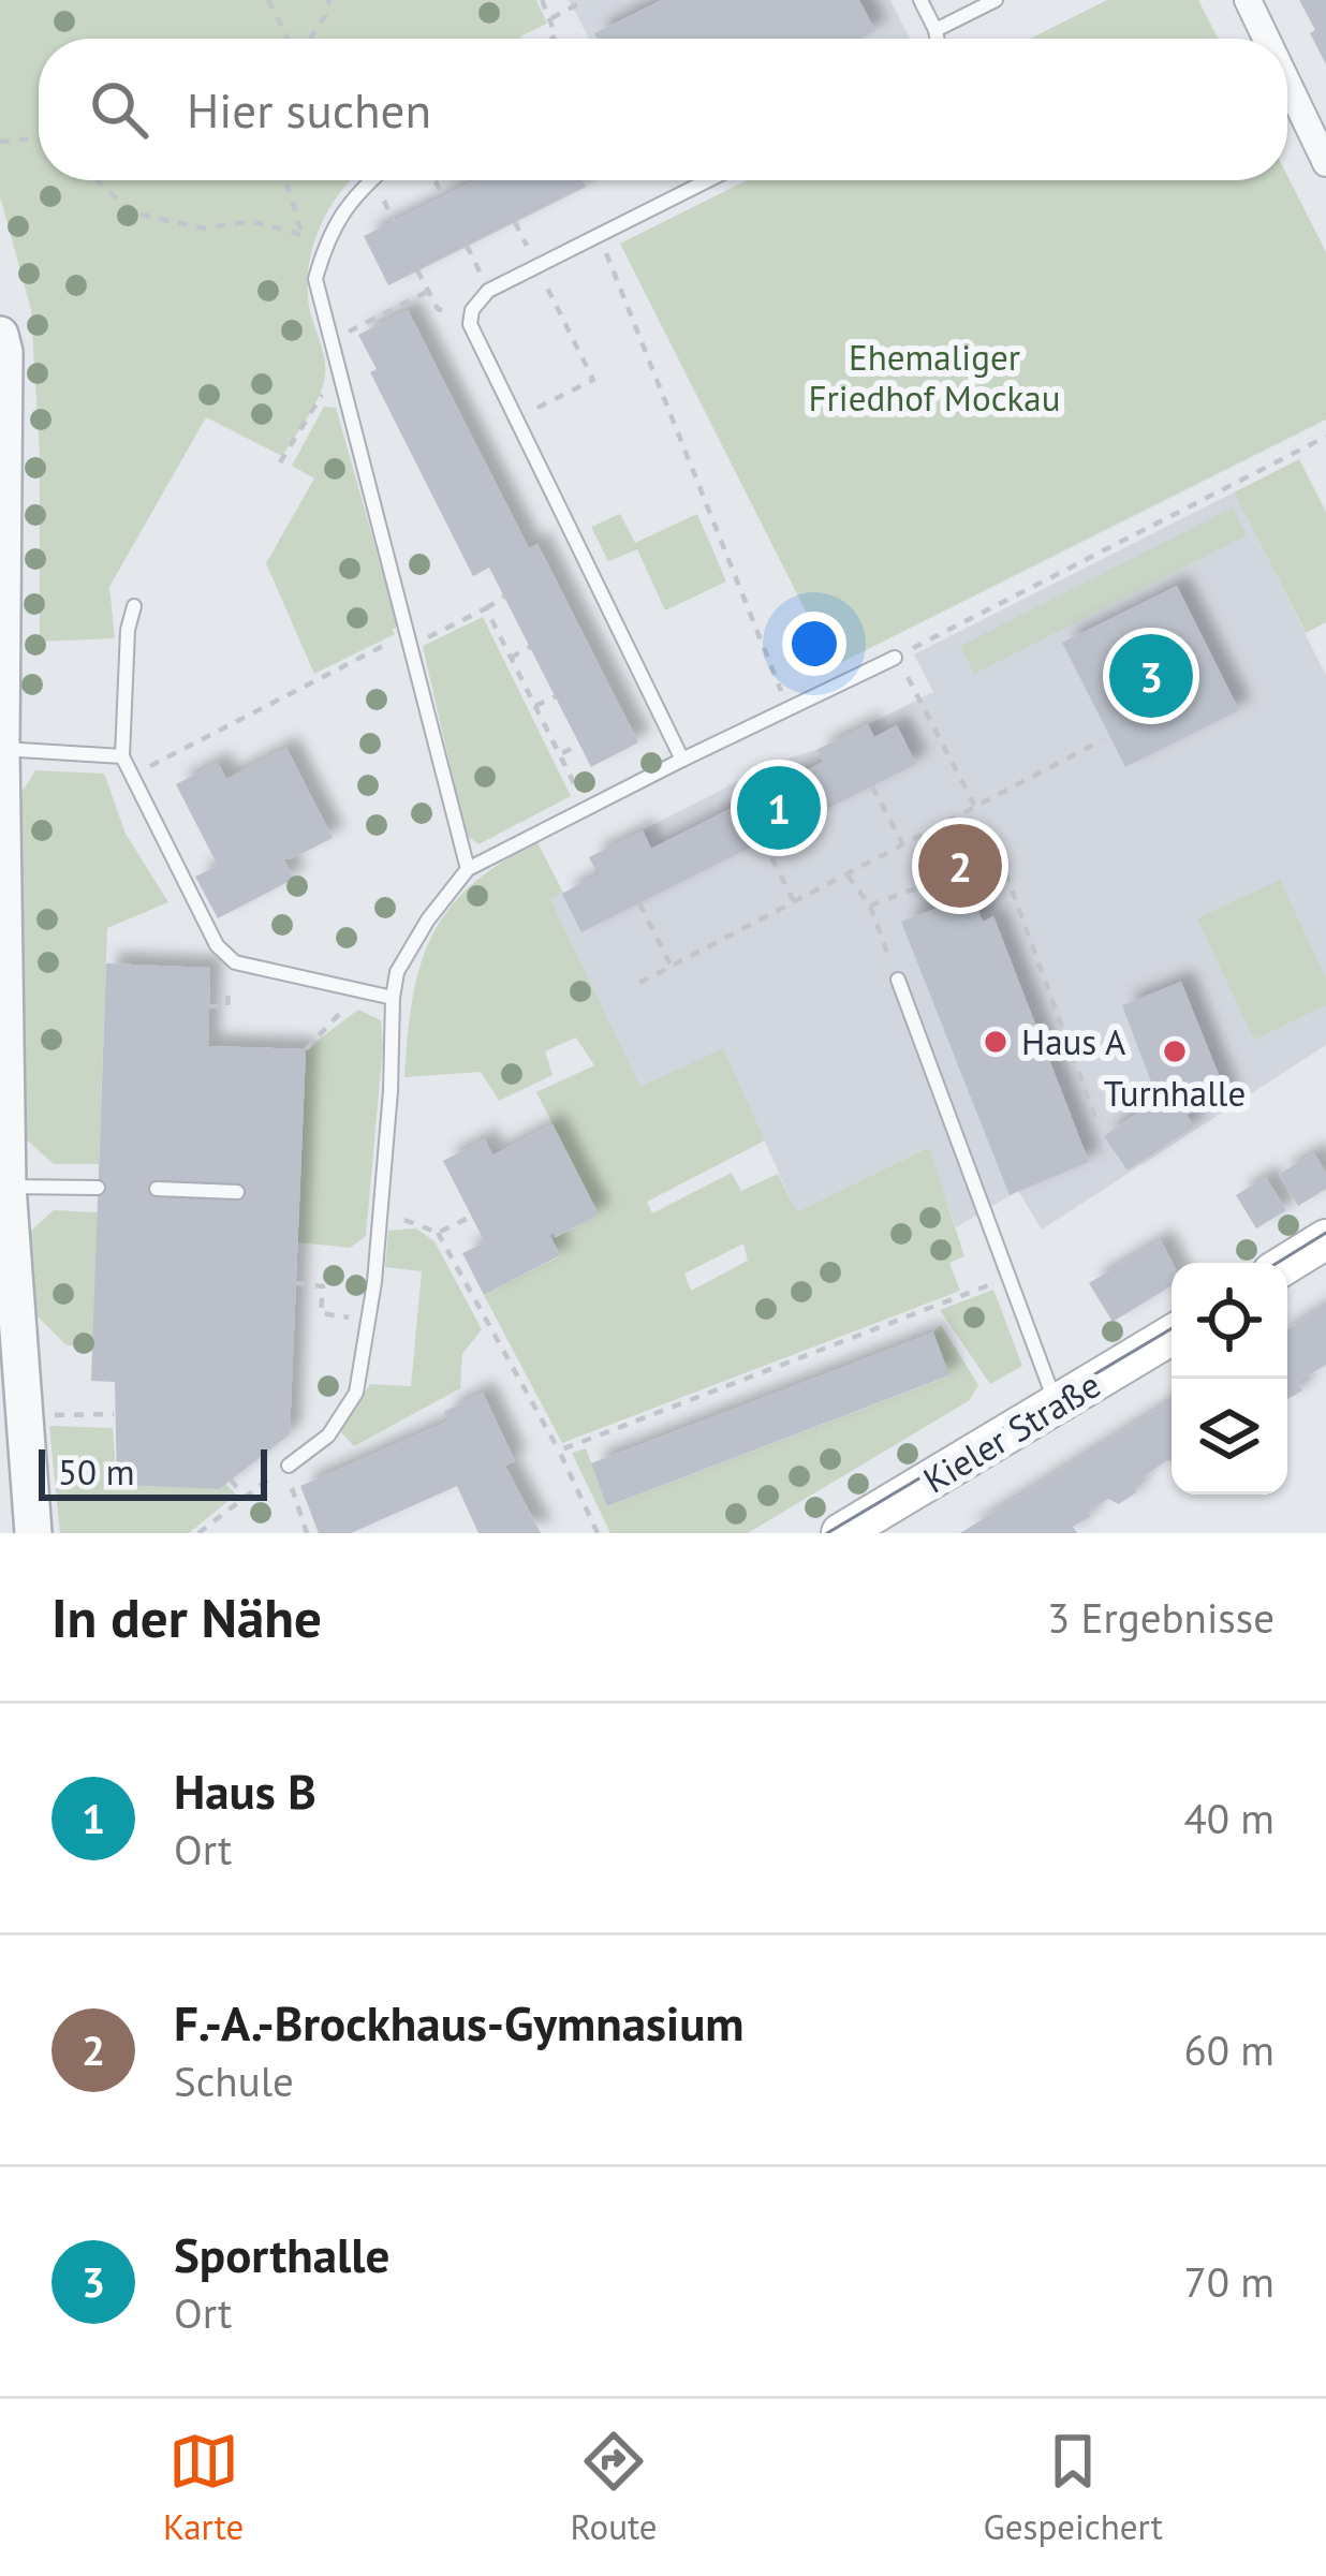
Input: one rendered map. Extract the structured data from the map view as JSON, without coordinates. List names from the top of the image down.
{
  "streets": {
    "main road": ["Kieler Straße"]
  },
  "parks": ["Ehemaliger Friedhof Mockau"],
  "places": ["Haus A", "Turnhalle"],
  "scale_bar": "50 m",
  "page": {
    "search": "Hier suchen",
    "pins": ["3", "1", "2"],
    "scale": "50 m",
    "heading": ["In der Nähe", "3 Ergebnisse"],
    "list": [
      {
        "mark": "1",
        "name": "Haus B",
        "note": "Ort",
        "value": "40 m"
      },
      {
        "mark": "2",
        "name": "F.-A.-Brockhaus-Gymnasium",
        "note": "Schule",
        "value": "60 m"
      },
      {
        "mark": "3",
        "name": "Sporthalle",
        "note": "Ort",
        "value": "70 m"
      }
    ],
    "nav": ["Karte", "Route", "Gespeichert"]
  }
}
